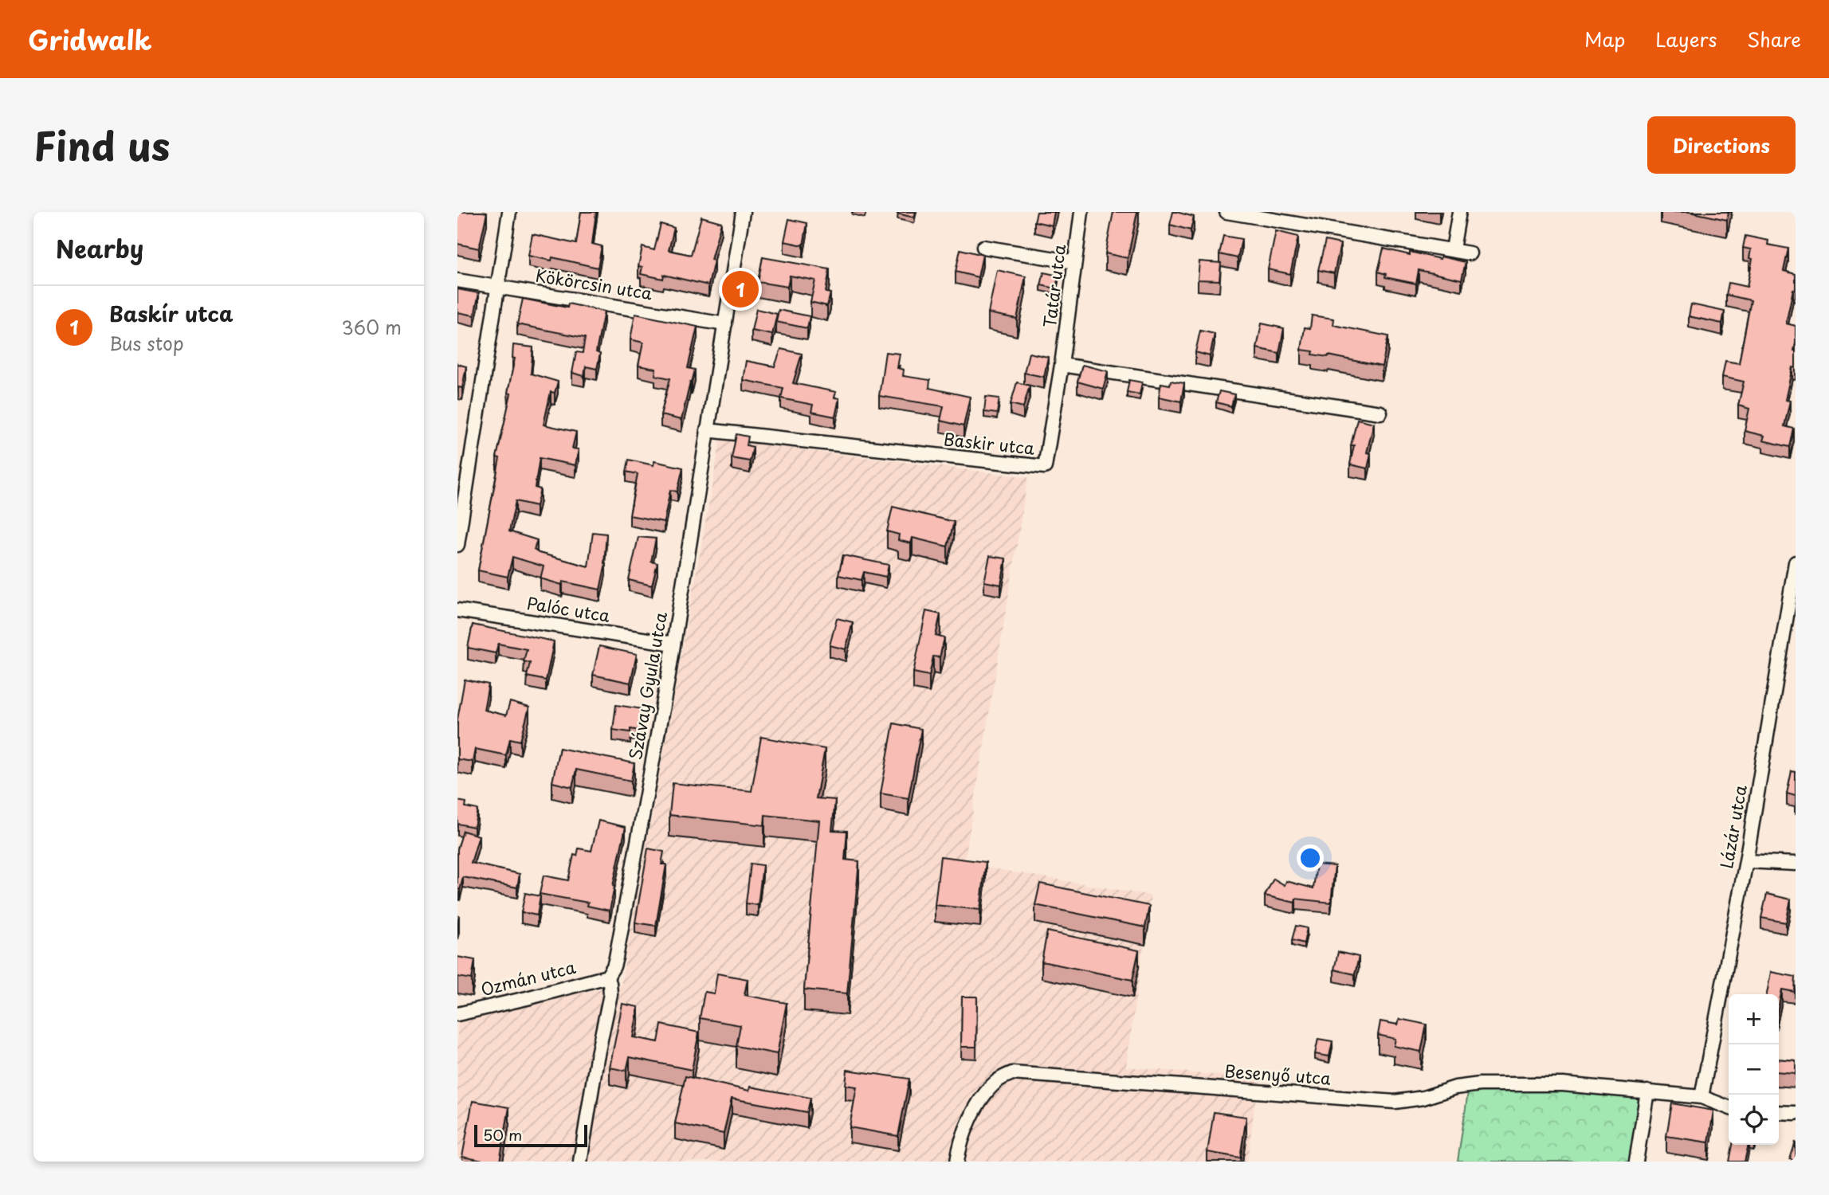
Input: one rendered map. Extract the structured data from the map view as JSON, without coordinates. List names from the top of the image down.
{
  "streets": {
    "street": [
      "Kökörcsin utca",
      "Tatár utca",
      "Baskir utca",
      "Palóc utca",
      "Szávay Gyula utca",
      "Lázár utca",
      "Ozmán utca",
      "Besenyő utca"
    ]
  },
  "crossings": [
    ["Kökörcsin utca", "Szávay Gyula utca"],
    ["Tatár utca", "Baskir utca"],
    ["Baskir utca", "Szávay Gyula utca"],
    ["Palóc utca", "Szávay Gyula utca"],
    ["Szávay Gyula utca", "Ozmán utca"],
    ["Lázár utca", "Besenyő utca"]
  ],
  "scale_bar": "50 m",
  "page": {
    "header": "Gridwalk",
    "nav": ["Map", "Layers", "Share"],
    "title": "Find us",
    "buttons": "Directions",
    "heading": "Nearby",
    "pins": "1",
    "list": [
      {
        "mark": "1",
        "name": "Baskír utca",
        "note": "Bus stop",
        "value": "360 m"
      }
    ],
    "map_buttons": ["+", "−"],
    "scale": "50 m"
  }
}
